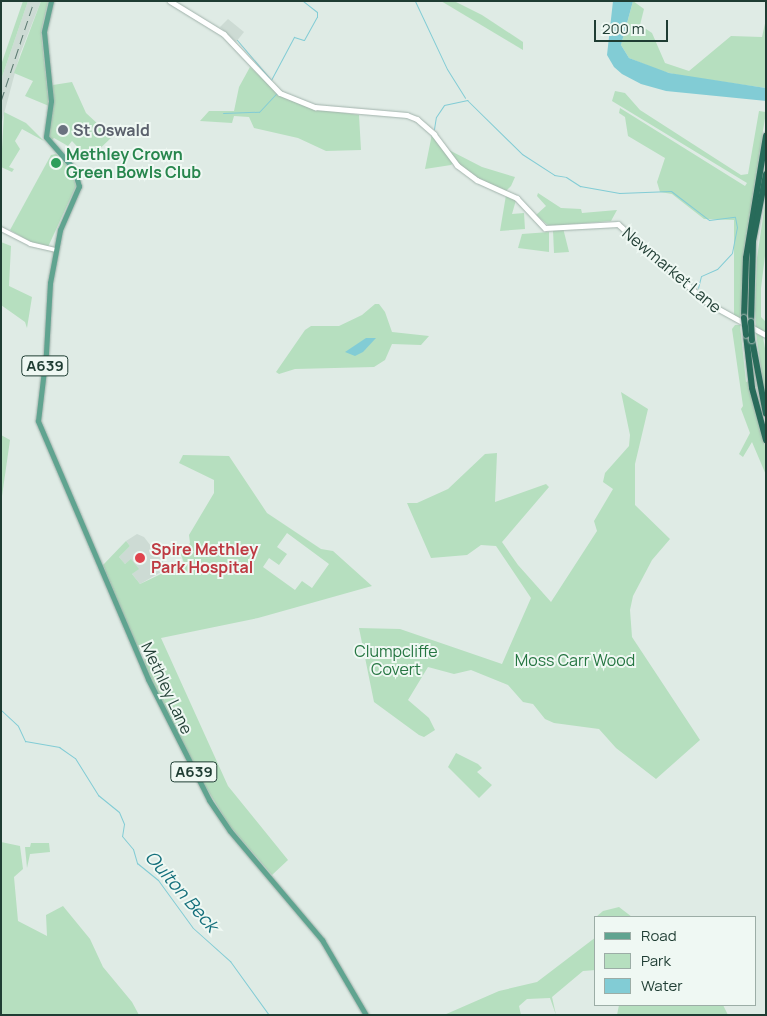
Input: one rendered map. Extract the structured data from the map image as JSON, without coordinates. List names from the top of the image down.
{
  "streets": {
    "main road": ["Newmarket Lane", "A639", "Methley Lane"]
  },
  "crossings": [
    ["A639", "Methley Lane"]
  ],
  "water": ["Oulton Beck"],
  "parks": ["Clumpcliffe Covert", "Moss Carr Wood"],
  "places": ["St Oswald", "Methley Crown Green Bowls Club", "Spire Methley Park Hospital"],
  "legend": ["Road", "Park", "Water"],
  "scale_bar": "200 m"
}
